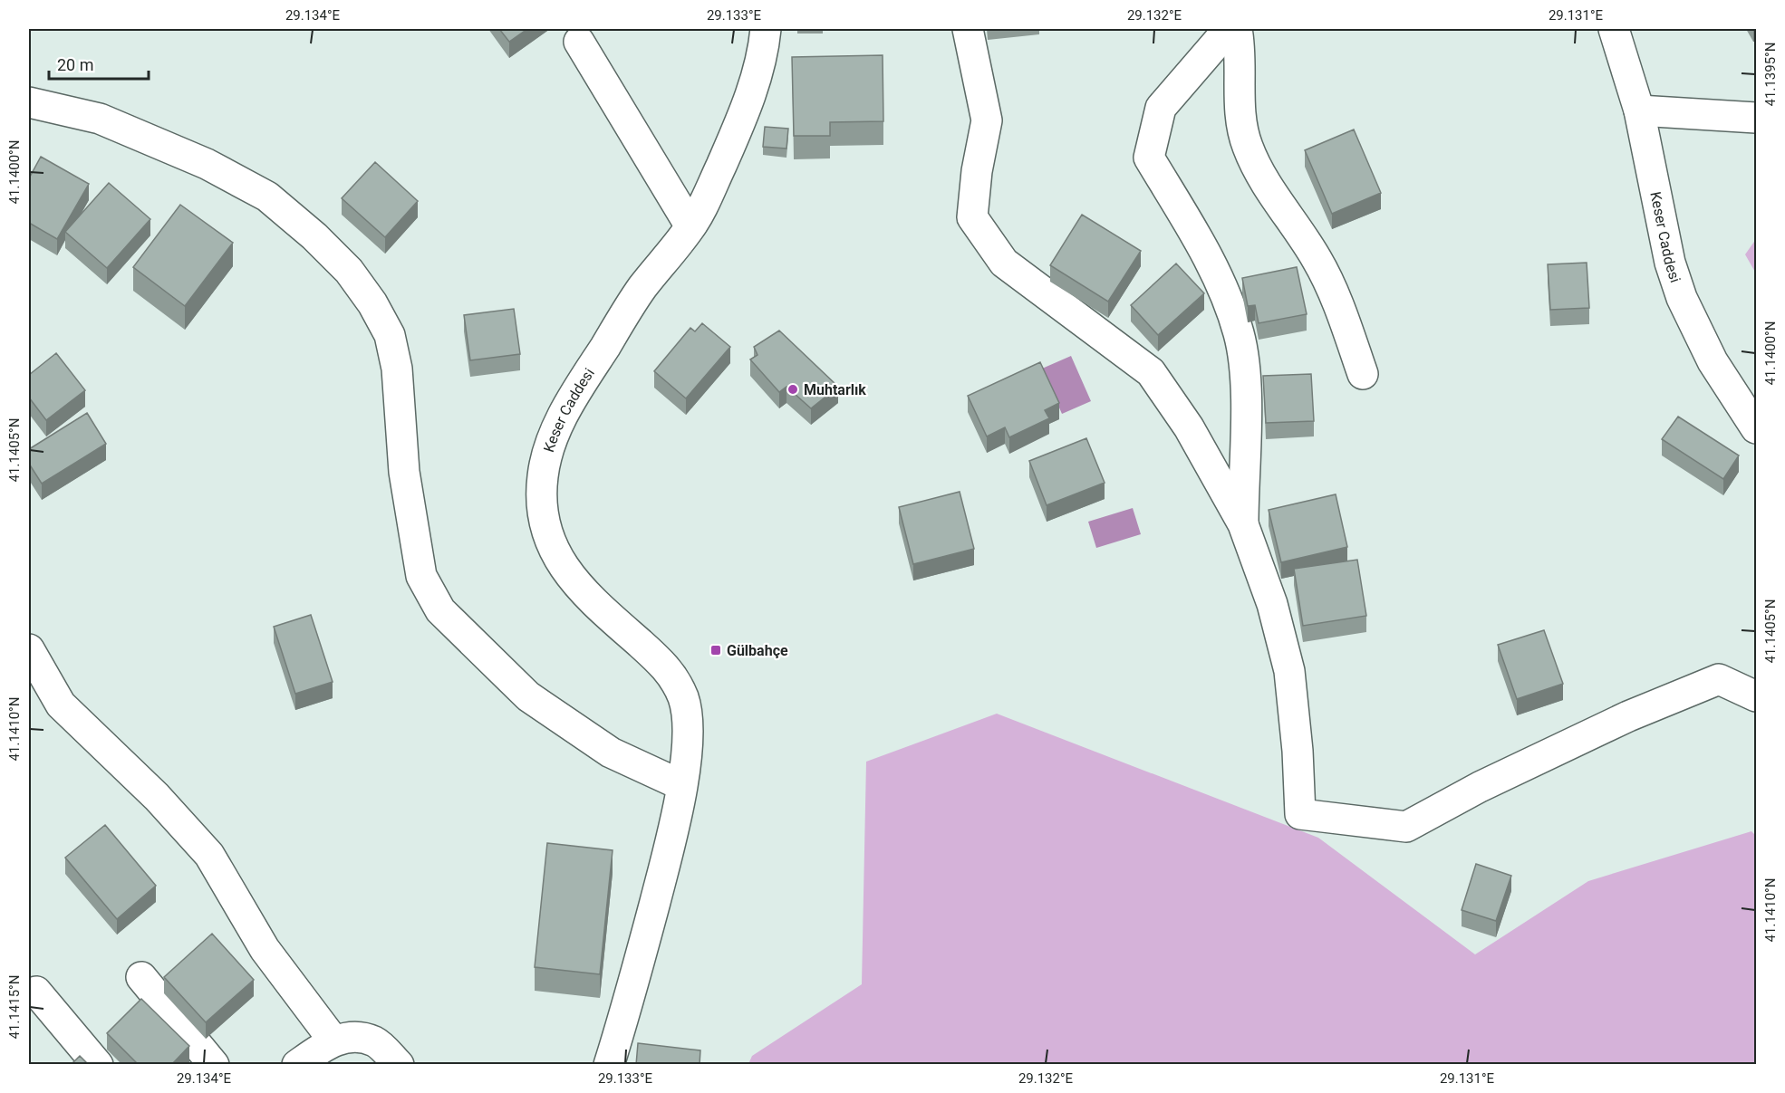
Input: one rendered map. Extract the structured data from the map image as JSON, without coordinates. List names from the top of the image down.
{
  "streets": {
    "street": ["Keser Caddesi"]
  },
  "places": {
    "other": ["Muhtarlık"],
    "transit": ["Gülbahçe"]
  },
  "scale_bar": "20 m",
  "coordinates": [
    "29.134°E",
    "29.133°E",
    "29.132°E",
    "29.131°E",
    "41.1395°N",
    "41.1400°N",
    "41.1405°N",
    "41.1410°N",
    "41.1415°N"
  ]
}
